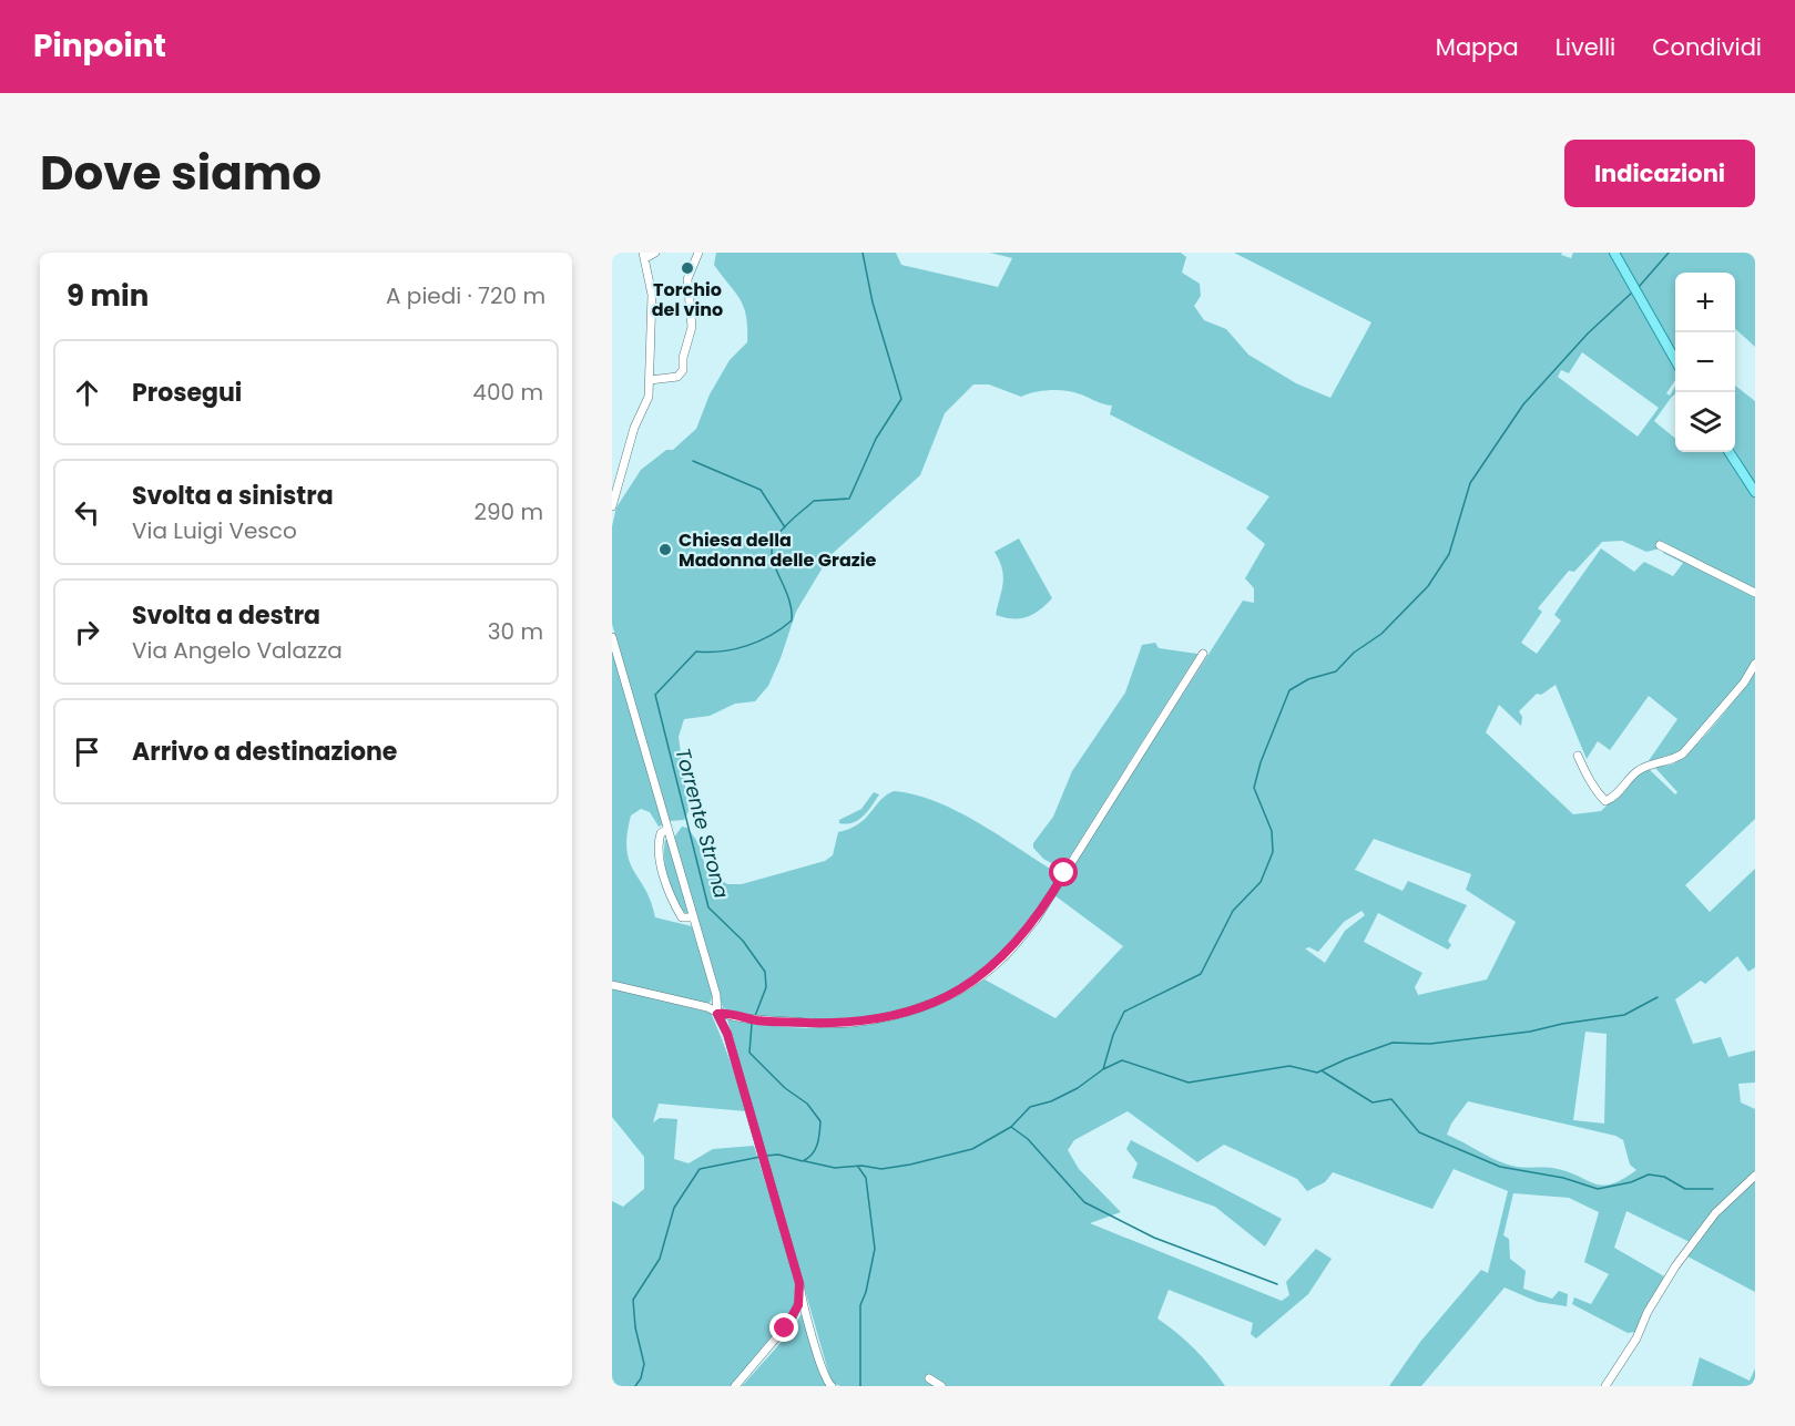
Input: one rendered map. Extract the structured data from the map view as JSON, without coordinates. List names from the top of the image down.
{
  "water": ["Torrente Strona"],
  "places": ["Torchio del vino", "Chiesa della Madonna delle Grazie"],
  "page": {
    "header": "Pinpoint",
    "nav": ["Mappa", "Livelli", "Condividi"],
    "title": "Dove siamo",
    "buttons": "Indicazioni",
    "heading": ["9 min", "A piedi · 720 m"],
    "map_buttons": ["+", "−"],
    "list": [
      ["Prosegui", "400 m"],
      ["Svolta a sinistra", "Via Luigi Vesco", "290 m"],
      ["Svolta a destra", "Via Angelo Valazza", "30 m"],
      "Arrivo a destinazione"
    ]
  }
}
